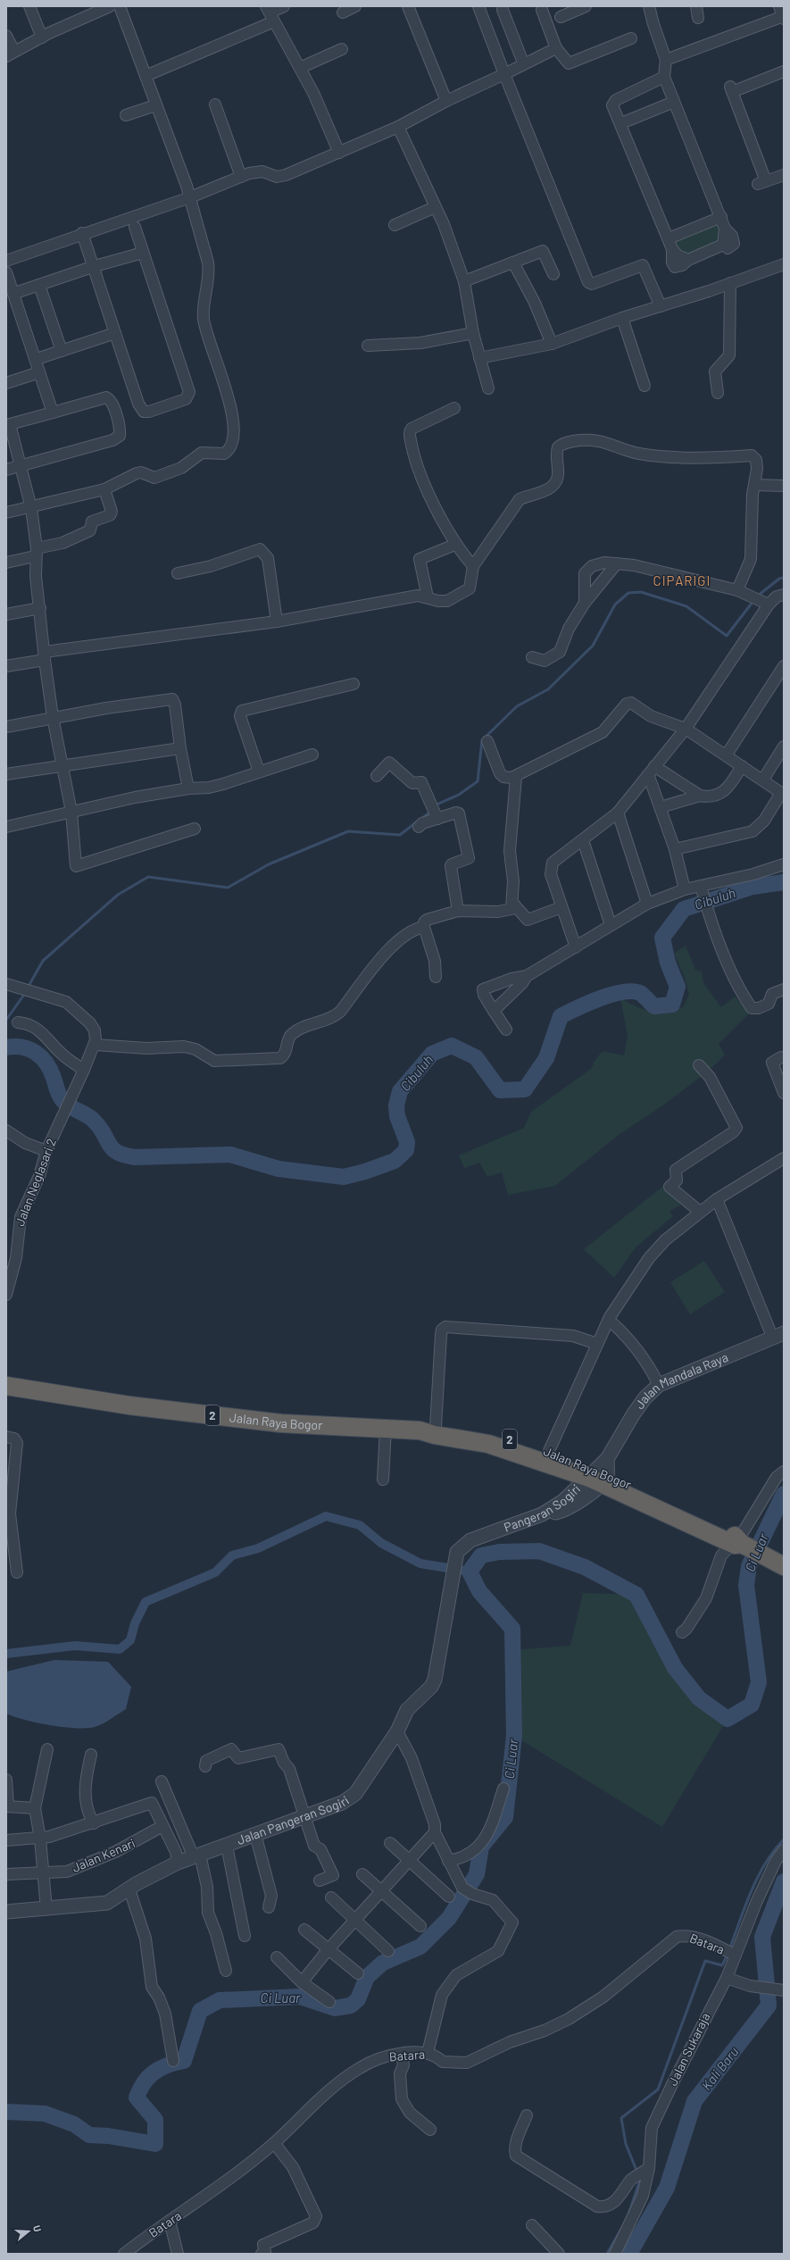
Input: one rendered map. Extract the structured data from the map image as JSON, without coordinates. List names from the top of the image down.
{
  "streets": {
    "highway": ["2", "Jalan Raya Bogor"],
    "street": [
      "Jalan Neglasari 2",
      "Jalan Mandala Raya",
      "Pangeran Sogiri",
      "Jalan Pangeran Sogiri",
      "Jalan Kenari",
      "Batara",
      "Jalan Sukaraja"
    ]
  },
  "crossings": [
    ["Jalan Mandala Raya", "Jalan Raya Bogor"],
    ["Jalan Mandala Raya", "Pangeran Sogiri"],
    ["2", "Jalan Raya Bogor"],
    ["Jalan Raya Bogor", "Pangeran Sogiri"],
    ["Pangeran Sogiri", "Jalan Pangeran Sogiri"],
    ["Batara", "Jalan Sukaraja"]
  ],
  "districts": ["CIPARIGI"],
  "water": ["Cibuluh", "Ci Luar", "Kali Baru"],
  "north": "right"
}
